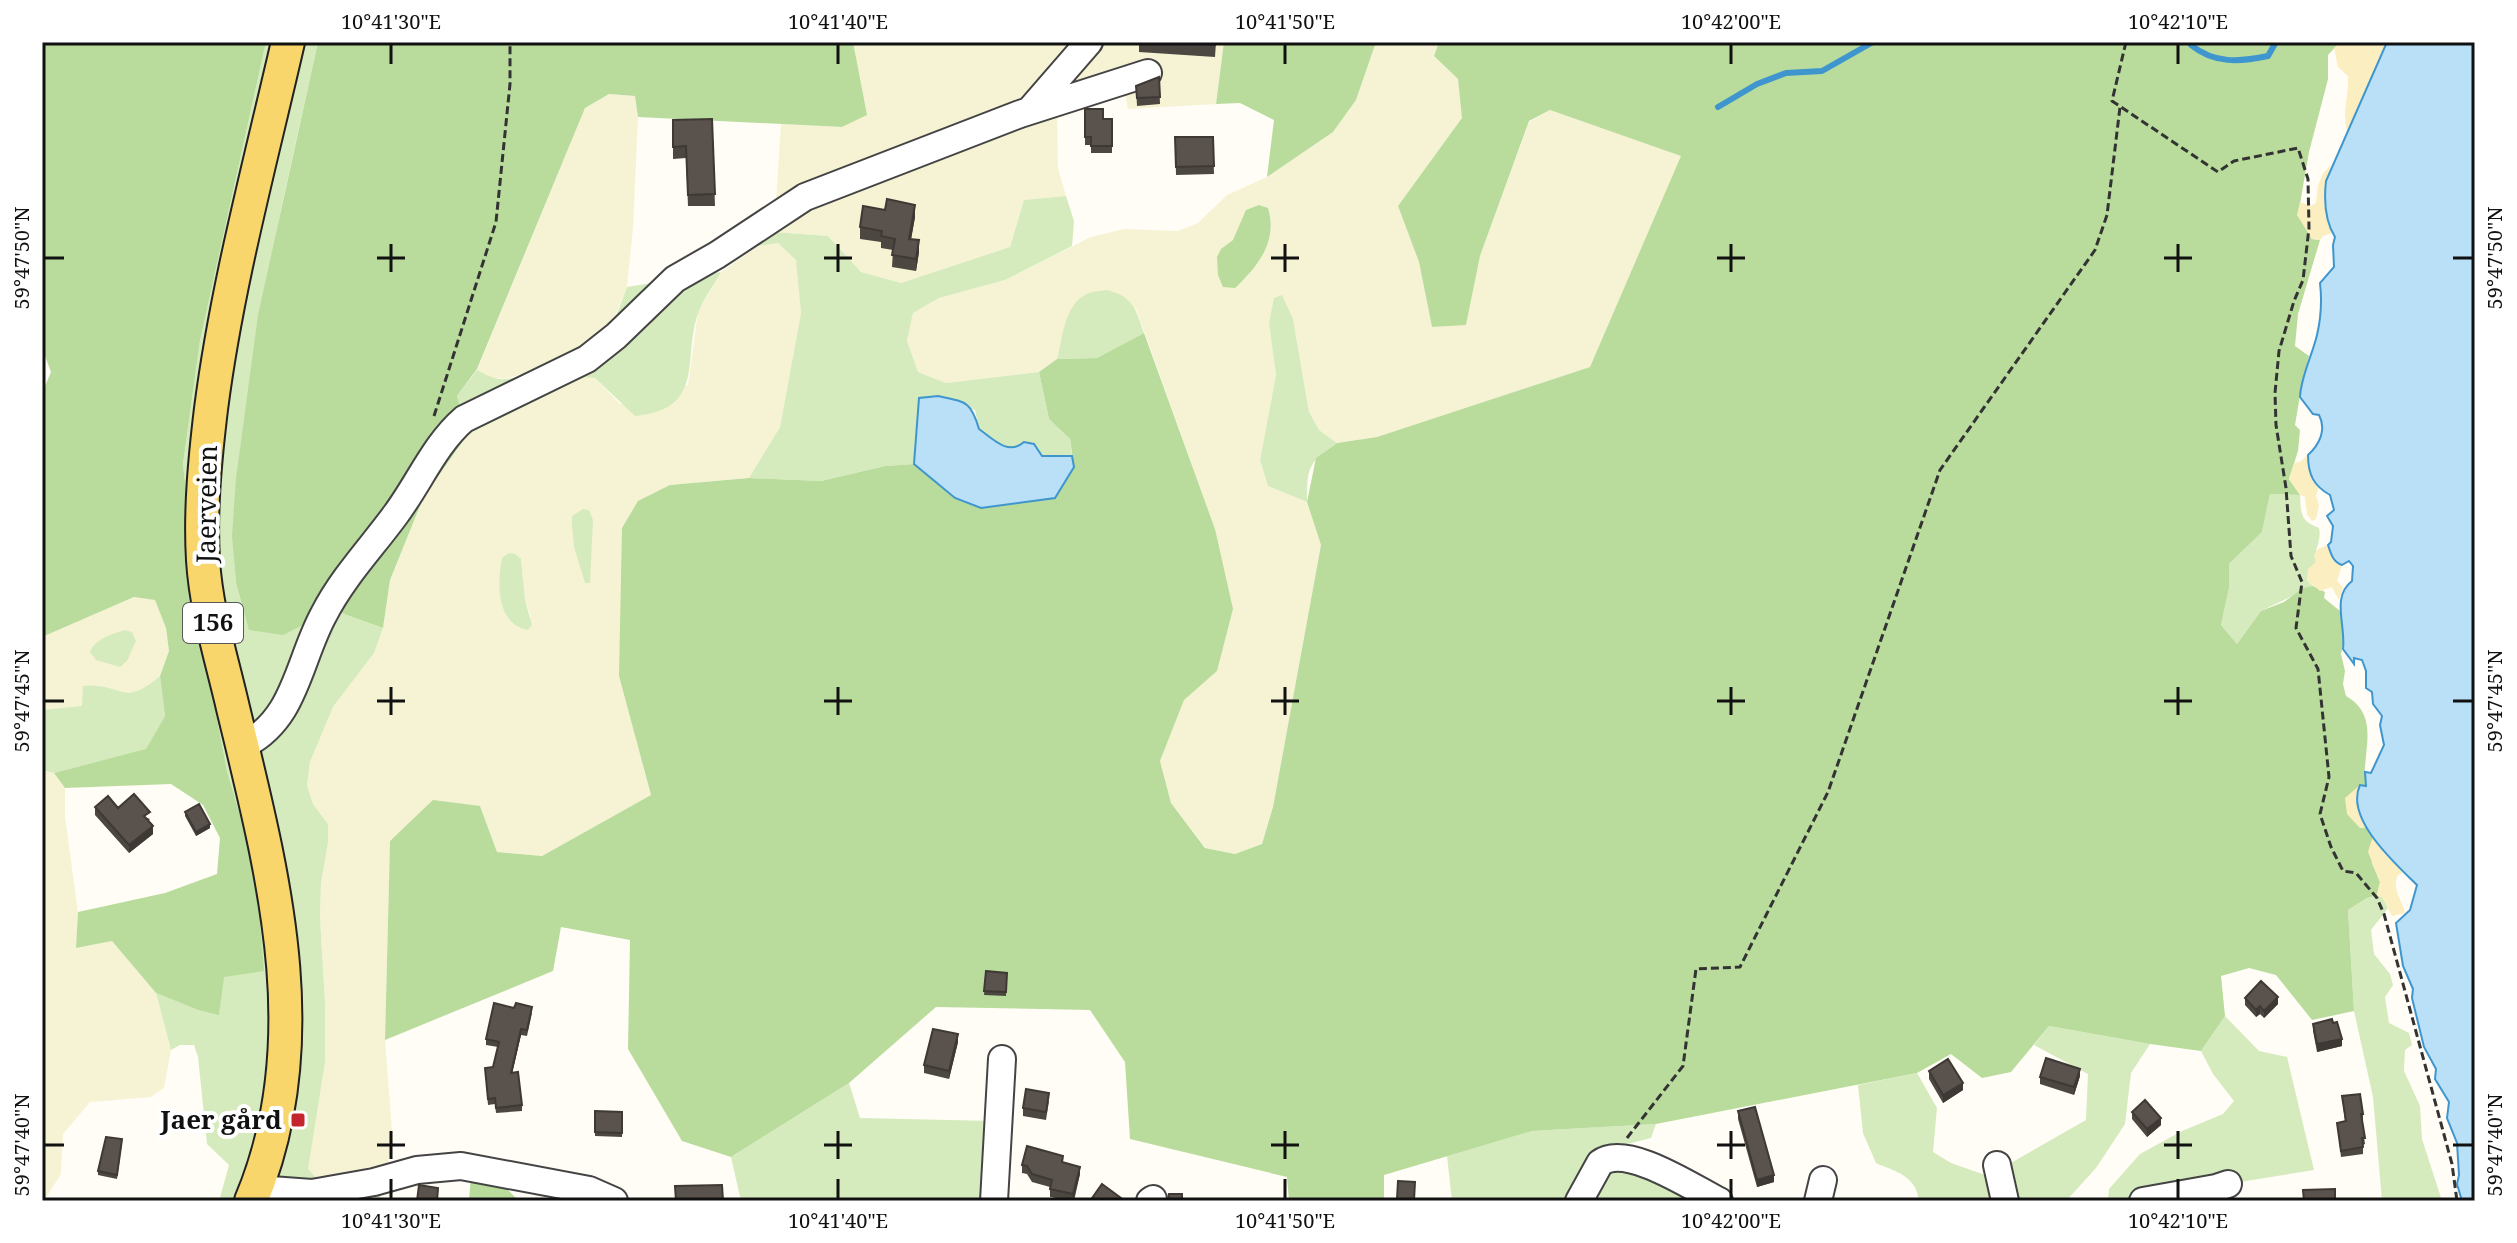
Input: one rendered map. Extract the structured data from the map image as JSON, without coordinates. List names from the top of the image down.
{
  "streets": {
    "main road": ["Jaerveien", "156"]
  },
  "places": {
    "transit": ["Jaer gård"]
  },
  "coordinates": [
    "10°41'30\"E",
    "10°41'40\"E",
    "10°41'50\"E",
    "10°42'00\"E",
    "10°42'10\"E",
    "59°47'50\"N",
    "59°47'45\"N",
    "59°47'40\"N"
  ]
}
